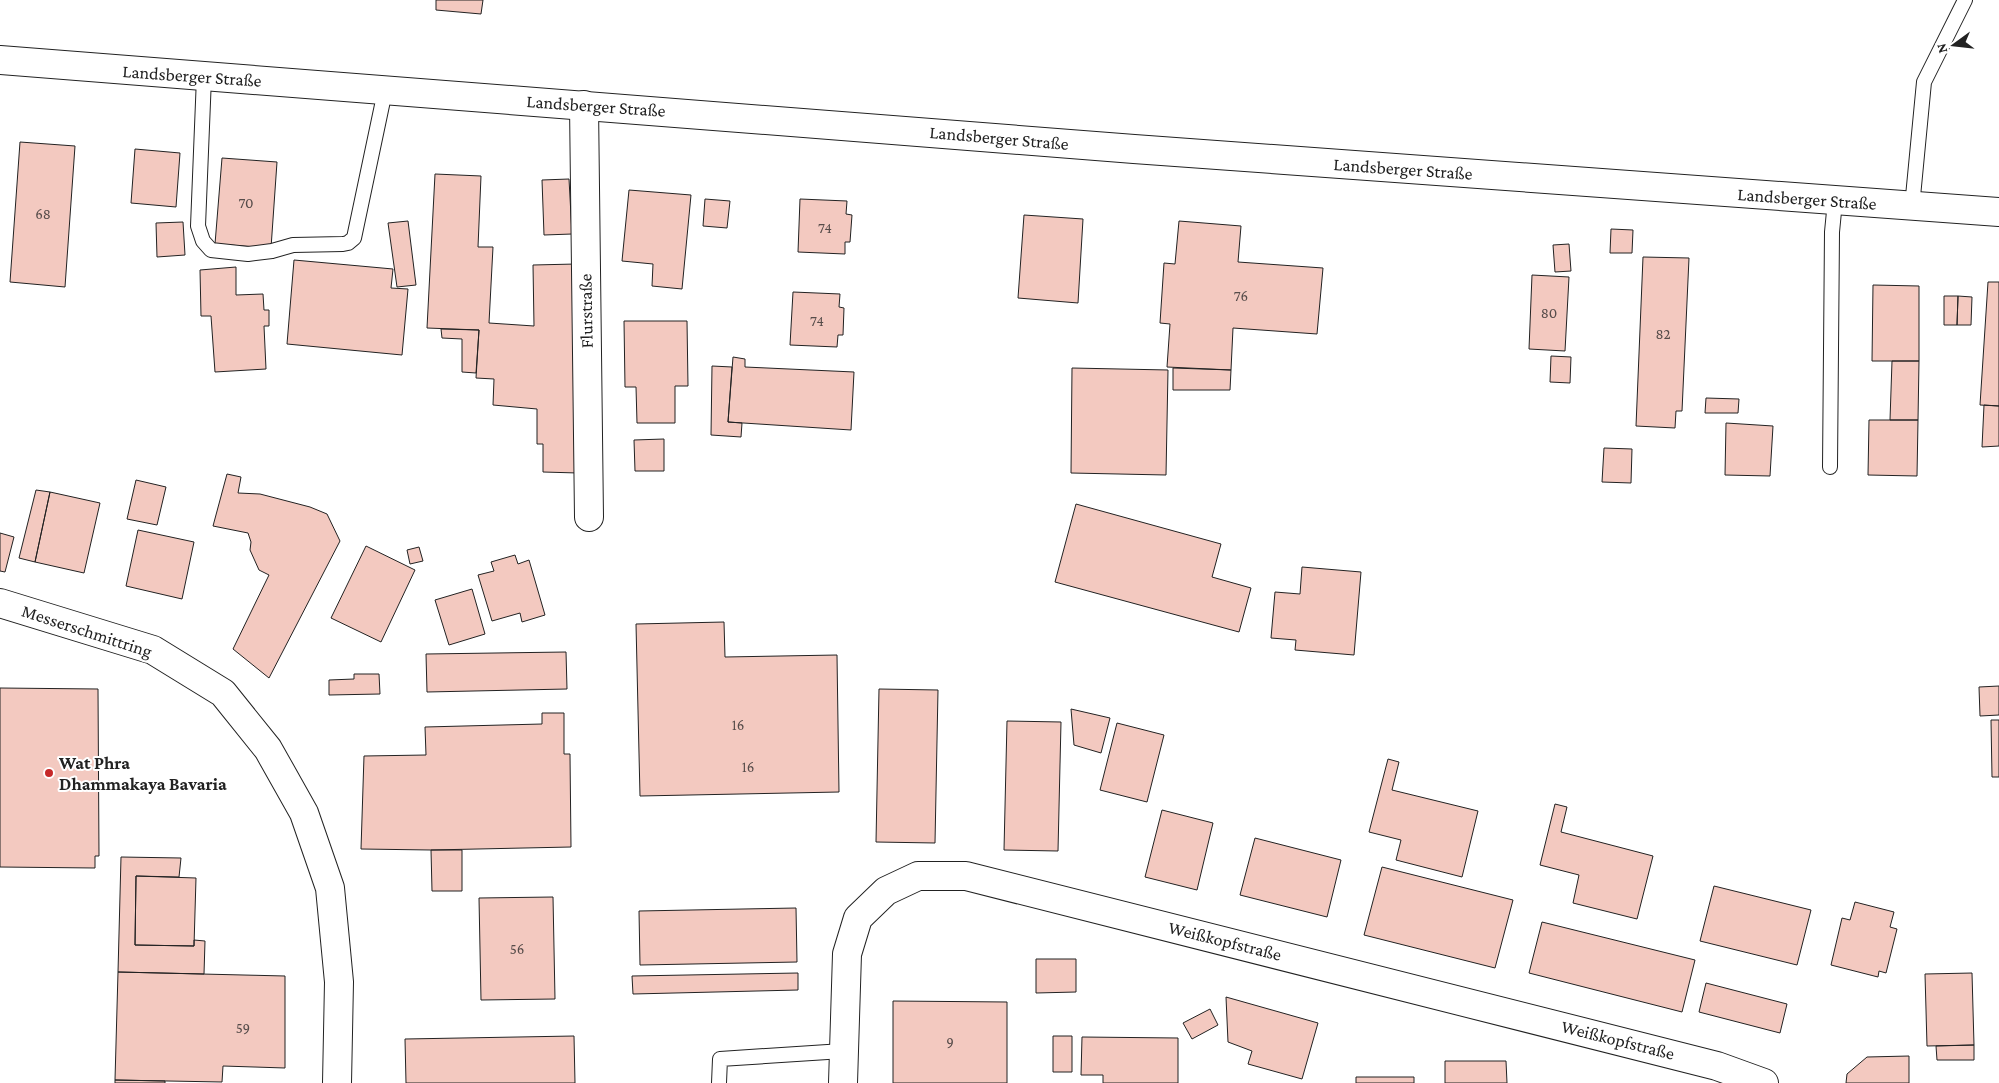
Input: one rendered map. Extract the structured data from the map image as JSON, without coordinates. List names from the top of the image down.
{
  "streets": {
    "street": [
      "Landsberger Straße",
      "Flurstraße",
      "Messerschmittring",
      "Weißkopfstraße"
    ]
  },
  "crossings": [
    ["Landsberger Straße", "Flurstraße"]
  ],
  "places": ["Wat Phra Dhammakaya Bavaria"],
  "house_numbers": [
    "70",
    "68",
    "74",
    "76",
    "80",
    "74",
    "82",
    "16",
    "16",
    "56",
    "59",
    "9"
  ],
  "north": "left"
}
